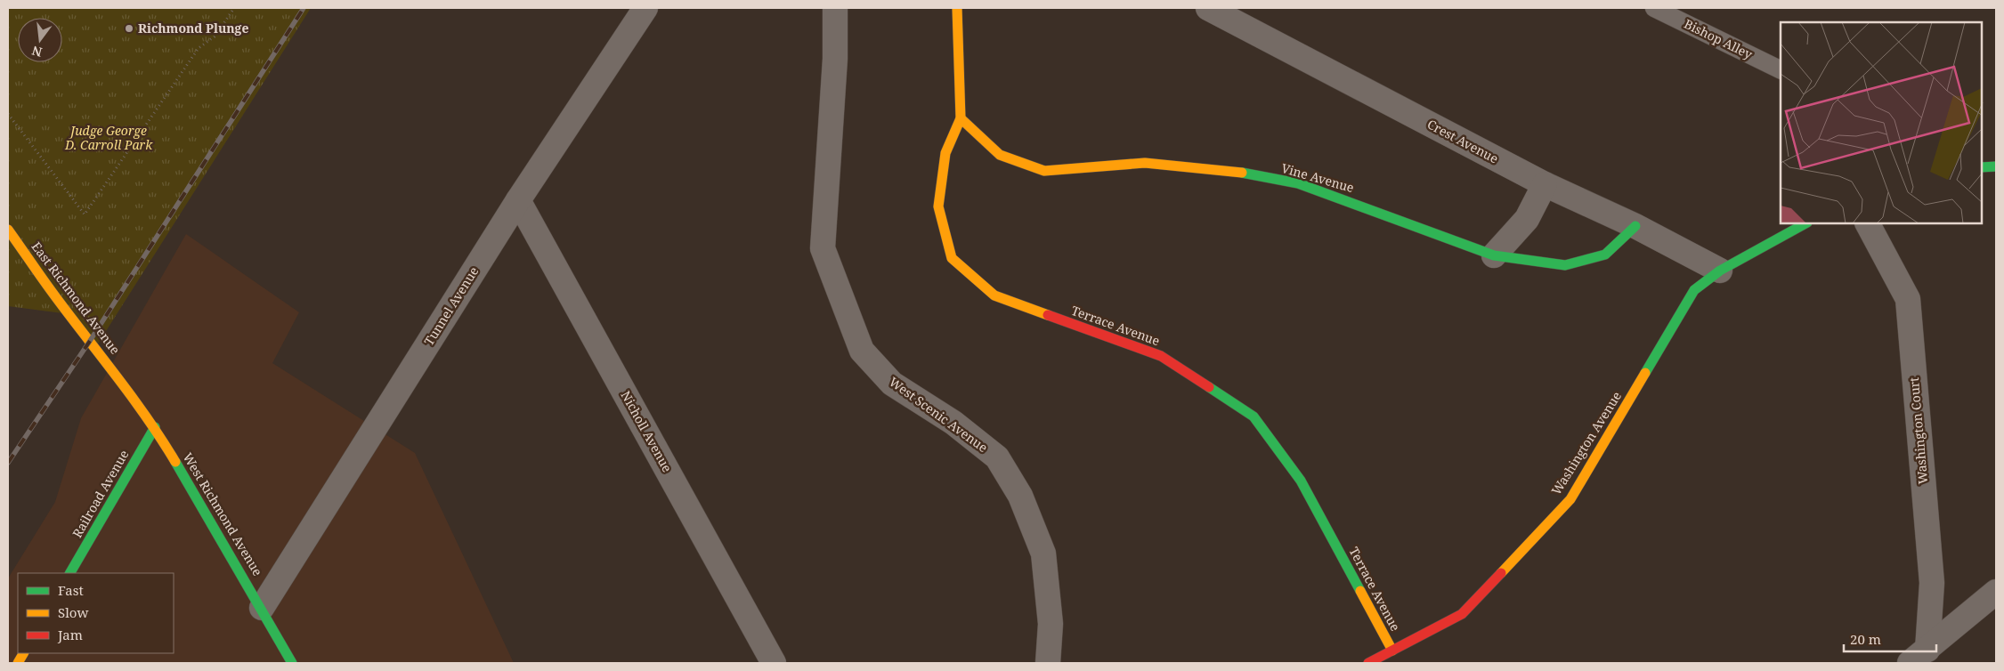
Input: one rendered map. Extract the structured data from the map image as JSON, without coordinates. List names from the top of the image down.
{
  "streets": {
    "street": [
      "Crest Avenue",
      "Vine Avenue",
      "East Richmond Avenue",
      "Tunnel Avenue",
      "Terrace Avenue",
      "West Scenic Avenue",
      "Washington Court",
      "Nicholl Avenue",
      "Washington Avenue",
      "Railroad Avenue",
      "West Richmond Avenue"
    ],
    "lane": ["Bishop Alley"]
  },
  "crossings": [
    ["Crest Avenue", "Vine Avenue"],
    ["Crest Avenue", "Washington Avenue"],
    ["Vine Avenue", "Terrace Avenue"],
    ["East Richmond Avenue", "West Richmond Avenue"],
    ["Tunnel Avenue", "Nicholl Avenue"],
    ["Tunnel Avenue", "West Richmond Avenue"],
    ["Terrace Avenue", "Washington Avenue"],
    ["Railroad Avenue", "West Richmond Avenue"]
  ],
  "parks": ["Judge George D. Carroll Park"],
  "places": ["Richmond Plunge"],
  "legend": ["Fast", "Slow", "Jam"],
  "scale_bar": "20 m",
  "north": "bottom"
}
